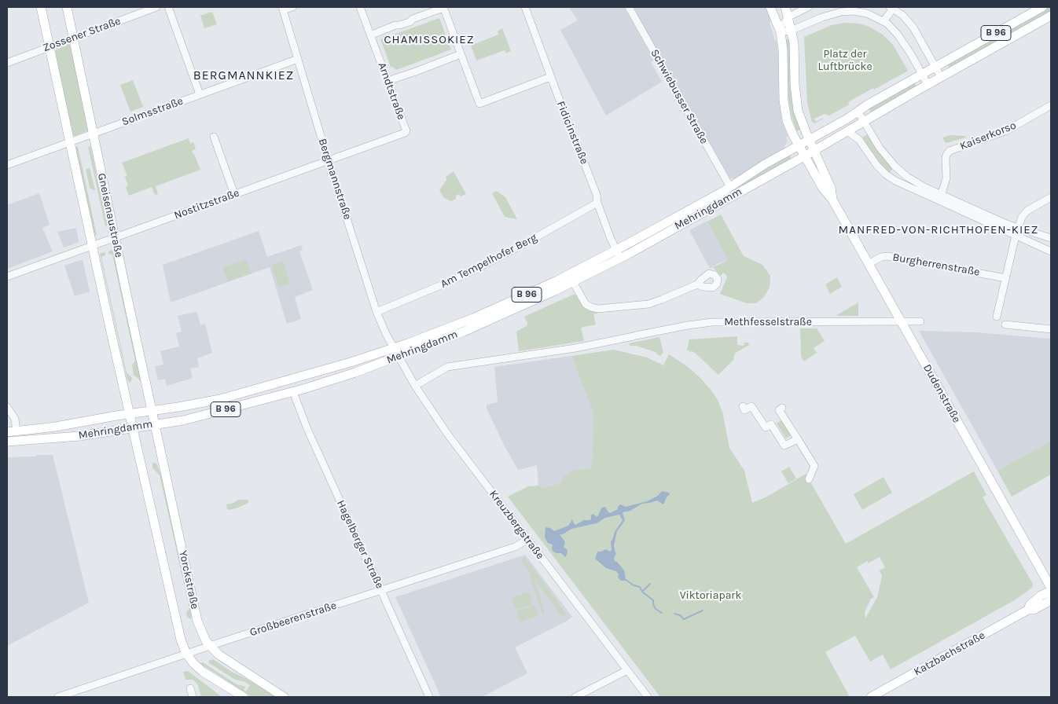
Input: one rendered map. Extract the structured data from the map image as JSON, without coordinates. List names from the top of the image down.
{
  "streets": {
    "main road": [
      "B 96",
      "Mehringdamm",
      "Gneisenaustraße",
      "Dudenstraße",
      "Yorckstraße",
      "Katzbachstraße"
    ],
    "street": [
      "Zossener Straße",
      "Arndtstraße",
      "Schwiebusser Straße",
      "Solmsstraße",
      "Fidicinstraße",
      "Kaiserkorso",
      "Bergmannstraße",
      "Nostitzstraße",
      "Am Tempelhofer Berg",
      "Burgherrenstraße",
      "Methfesselstraße",
      "Kreuzbergstraße",
      "Hagelberger Straße",
      "Großbeerenstraße"
    ]
  },
  "crossings": [
    ["B 96", "Mehringdamm"],
    ["B 96", "Dudenstraße"],
    ["Zossener Straße", "Gneisenaustraße"],
    ["Arndtstraße", "Nostitzstraße"],
    ["Schwiebusser Straße", "Mehringdamm"],
    ["Solmsstraße", "Bergmannstraße"],
    ["Solmsstraße", "Gneisenaustraße"],
    ["Fidicinstraße", "Mehringdamm"],
    ["Fidicinstraße", "Am Tempelhofer Berg"],
    ["Bergmannstraße", "Nostitzstraße"],
    ["Bergmannstraße", "Mehringdamm"],
    ["Bergmannstraße", "Am Tempelhofer Berg"],
    ["Bergmannstraße", "Kreuzbergstraße"],
    ["Nostitzstraße", "Gneisenaustraße"],
    ["Mehringdamm", "Gneisenaustraße"],
    ["Mehringdamm", "Dudenstraße"],
    ["Mehringdamm", "Kreuzbergstraße"],
    ["Mehringdamm", "Hagelberger Straße"],
    ["Mehringdamm", "Yorckstraße"],
    ["Gneisenaustraße", "Yorckstraße"],
    ["Burgherrenstraße", "Dudenstraße"],
    ["Methfesselstraße", "Dudenstraße"],
    ["Methfesselstraße", "Kreuzbergstraße"],
    ["Kreuzbergstraße", "Großbeerenstraße"],
    ["Hagelberger Straße", "Großbeerenstraße"],
    ["Yorckstraße", "Großbeerenstraße"]
  ],
  "districts": ["CHAMISSOKIEZ", "BERGMANNKIEZ", "MANFRED-VON-RICHTHOFEN-KIEZ"],
  "parks": ["Platz der Luftbrücke", "Viktoriapark"]
}
